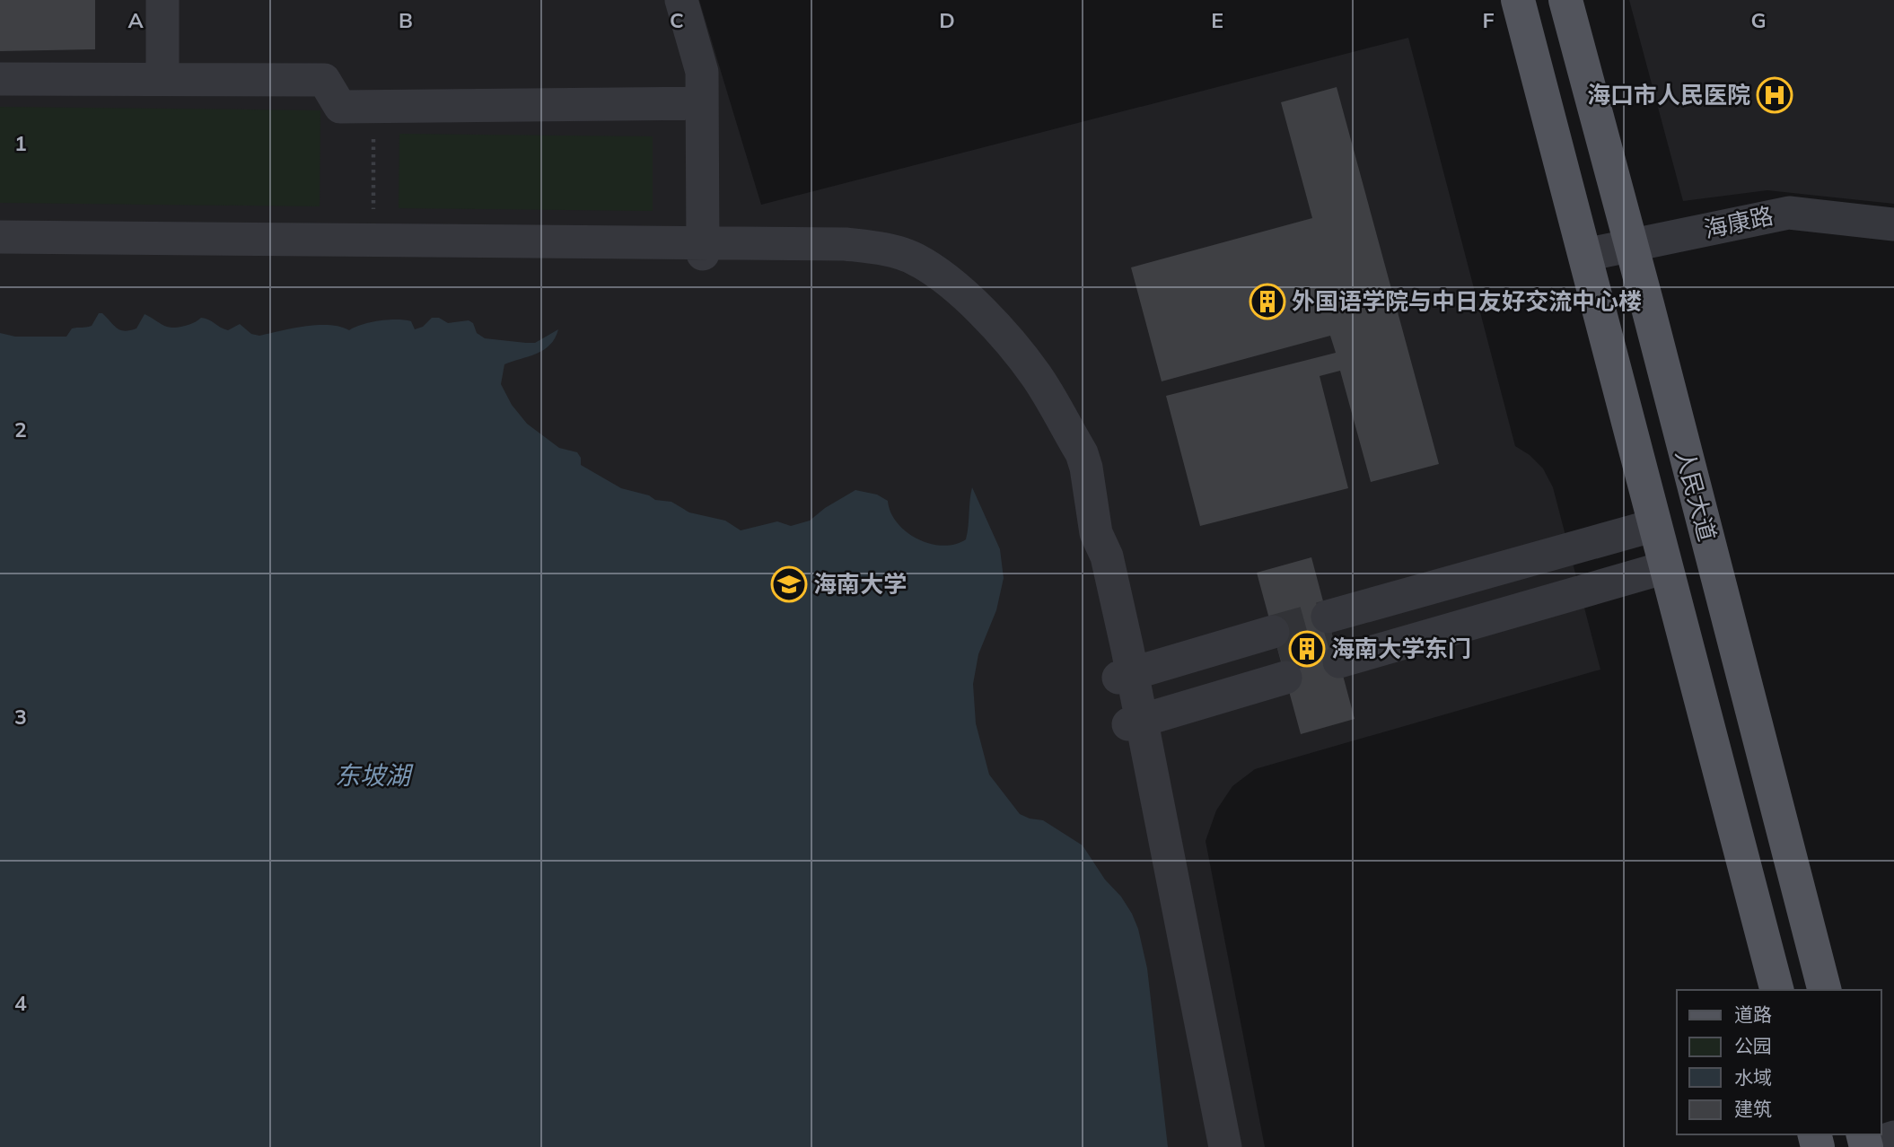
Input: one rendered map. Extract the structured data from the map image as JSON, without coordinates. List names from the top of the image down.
{
  "streets": {
    "main road": ["人民大道"],
    "street": ["海康路"]
  },
  "crossings": [
    ["海康路", "人民大道"]
  ],
  "water": ["东坡湖"],
  "places": {
    "hospital": ["海口市人民医院"],
    "building": ["外国语学院与中日友好交流中心楼", "海南大学东门"],
    "school or university": ["海南大学"]
  },
  "legend": [
    "道路",
    "公园",
    "水域",
    "建筑"
  ],
  "grid": {
    "columns": [
      "A",
      "B",
      "C",
      "D",
      "E",
      "F",
      "G"
    ],
    "rows": [
      "1",
      "2",
      "3",
      "4"
    ]
  }
}
